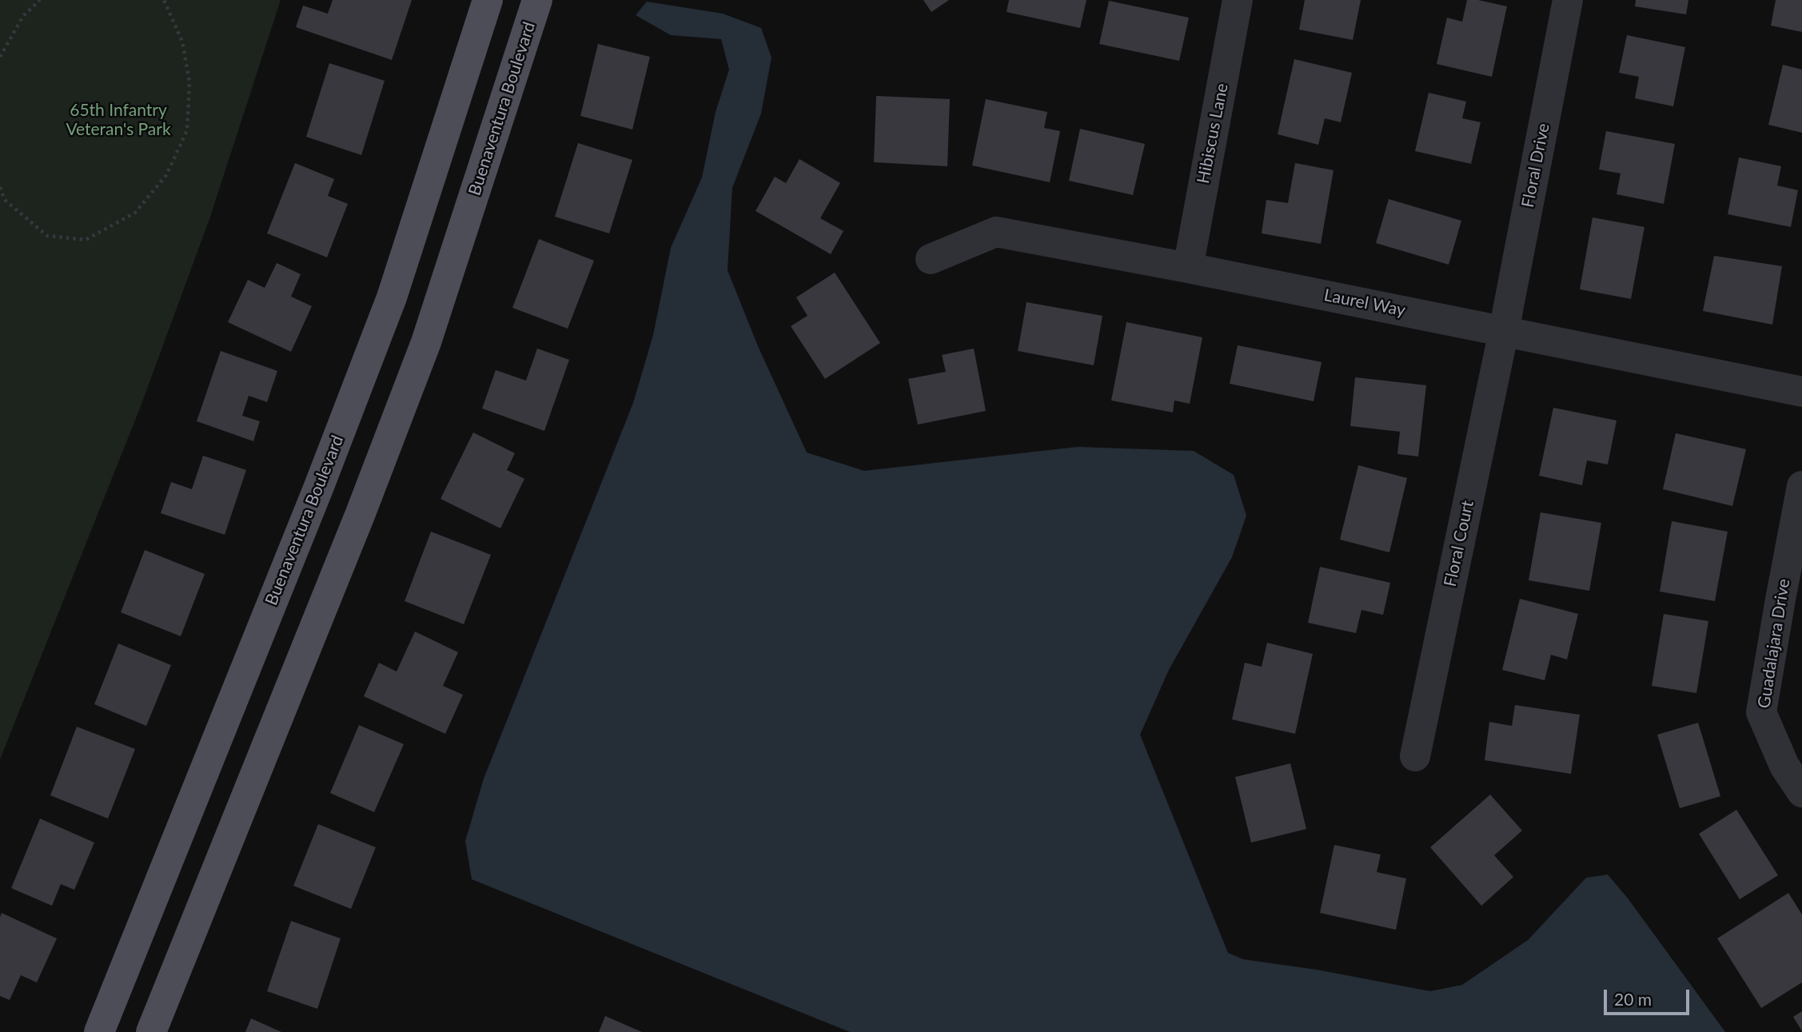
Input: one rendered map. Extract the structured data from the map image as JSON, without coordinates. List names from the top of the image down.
{
  "streets": {
    "main road": ["Buenaventura Boulevard"],
    "street": [
      "Hibiscus Lane",
      "Floral Drive",
      "Laurel Way",
      "Floral Court",
      "Guadalajara Drive"
    ]
  },
  "crossings": [
    ["Hibiscus Lane", "Laurel Way"],
    ["Floral Drive", "Laurel Way"],
    ["Floral Drive", "Floral Court"],
    ["Laurel Way", "Floral Court"]
  ],
  "parks": ["65th Infantry Veteran's Park"],
  "scale_bar": "20 m"
}
